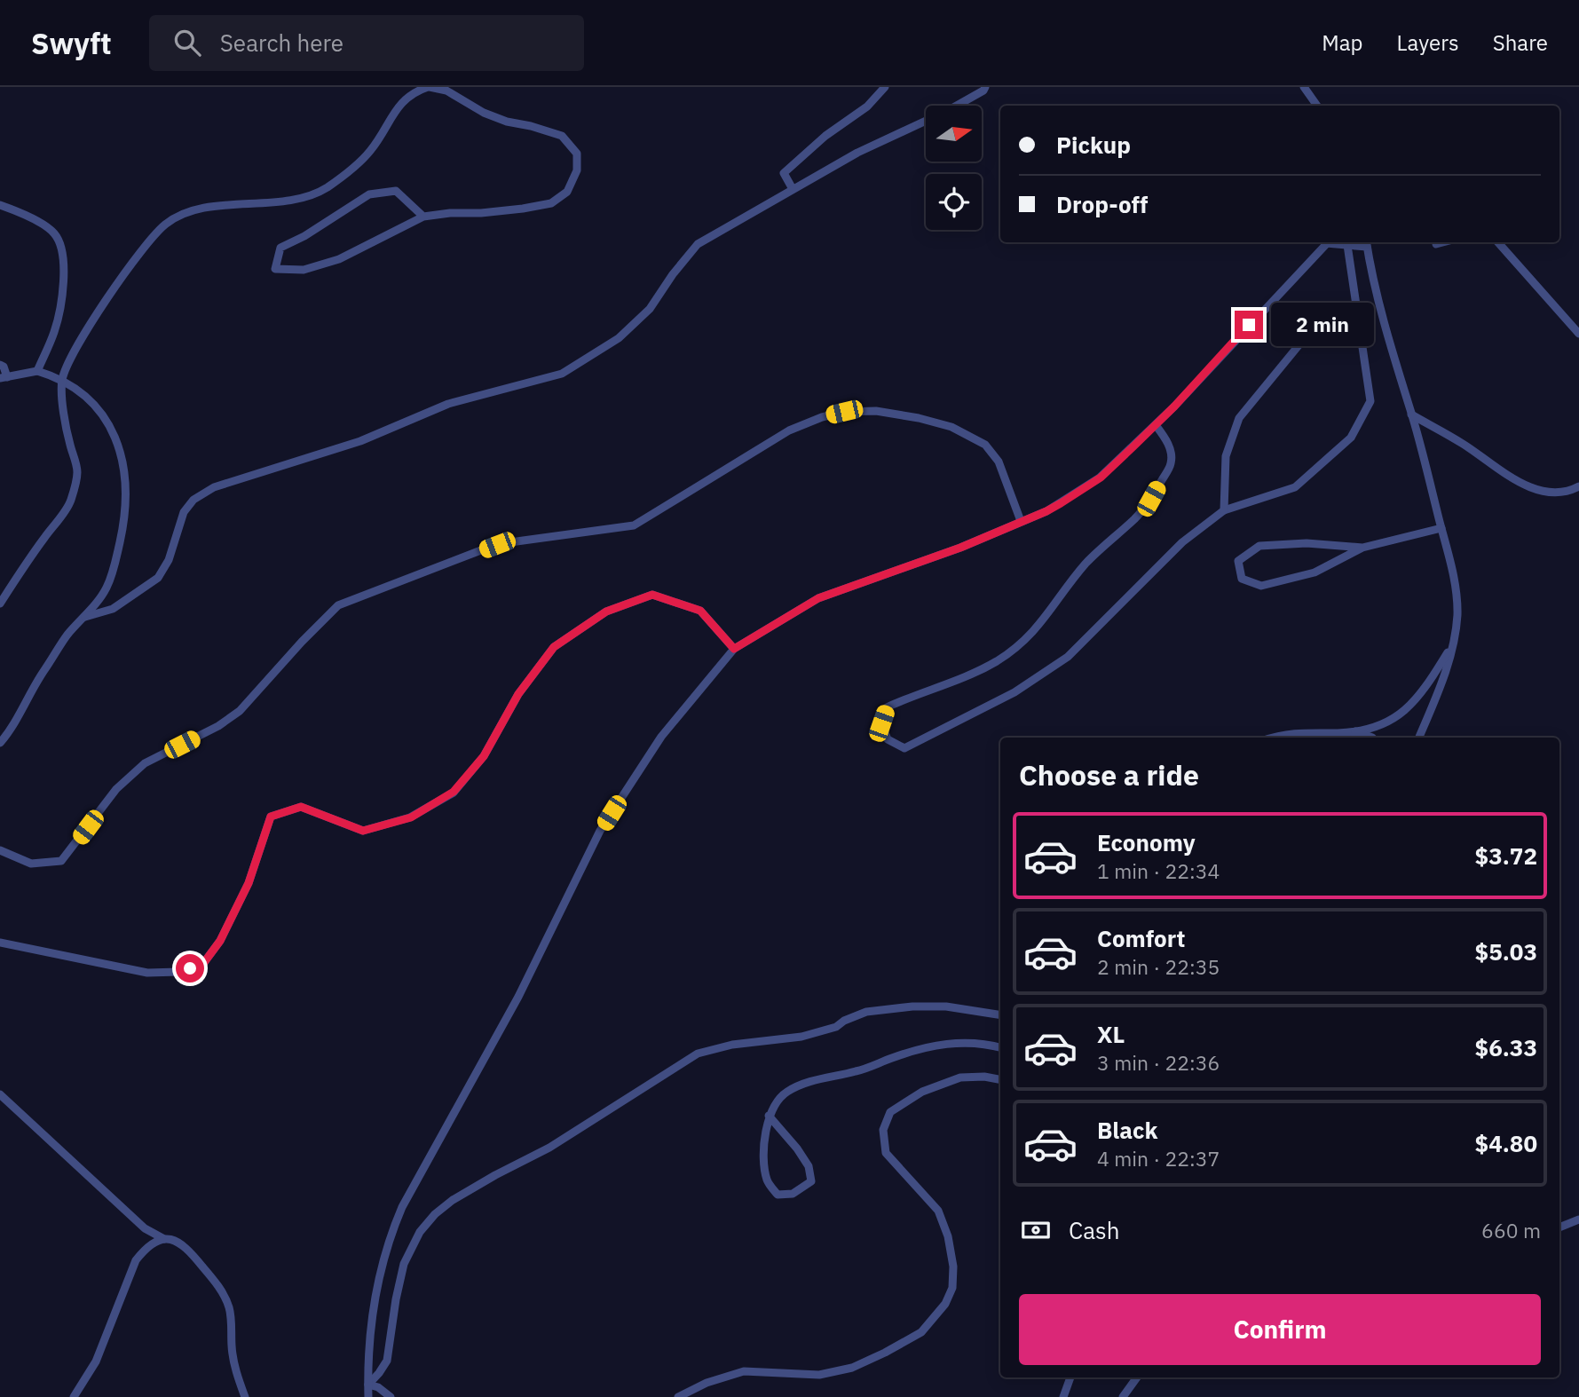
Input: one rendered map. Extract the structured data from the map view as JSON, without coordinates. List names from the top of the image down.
{
  "north": "right",
  "page": {
    "header": "Swyft",
    "search": "Search here",
    "nav": ["Map", "Layers", "Share"],
    "banner": ["Pickup", "Drop-off"],
    "bubble": "2 min",
    "heading": "Choose a ride",
    "list": [
      {
        "name": "Economy",
        "note": "1 min · 22:34",
        "value": "$3.72"
      },
      {
        "name": "Comfort",
        "note": "2 min · 22:35",
        "value": "$5.03"
      },
      {
        "name": "XL",
        "note": "3 min · 22:36",
        "value": "$6.33"
      },
      {
        "name": "Black",
        "note": "4 min · 22:37",
        "value": "$4.80"
      }
    ],
    "pay": ["Cash", "660 m"],
    "buttons": "Confirm"
  }
}
